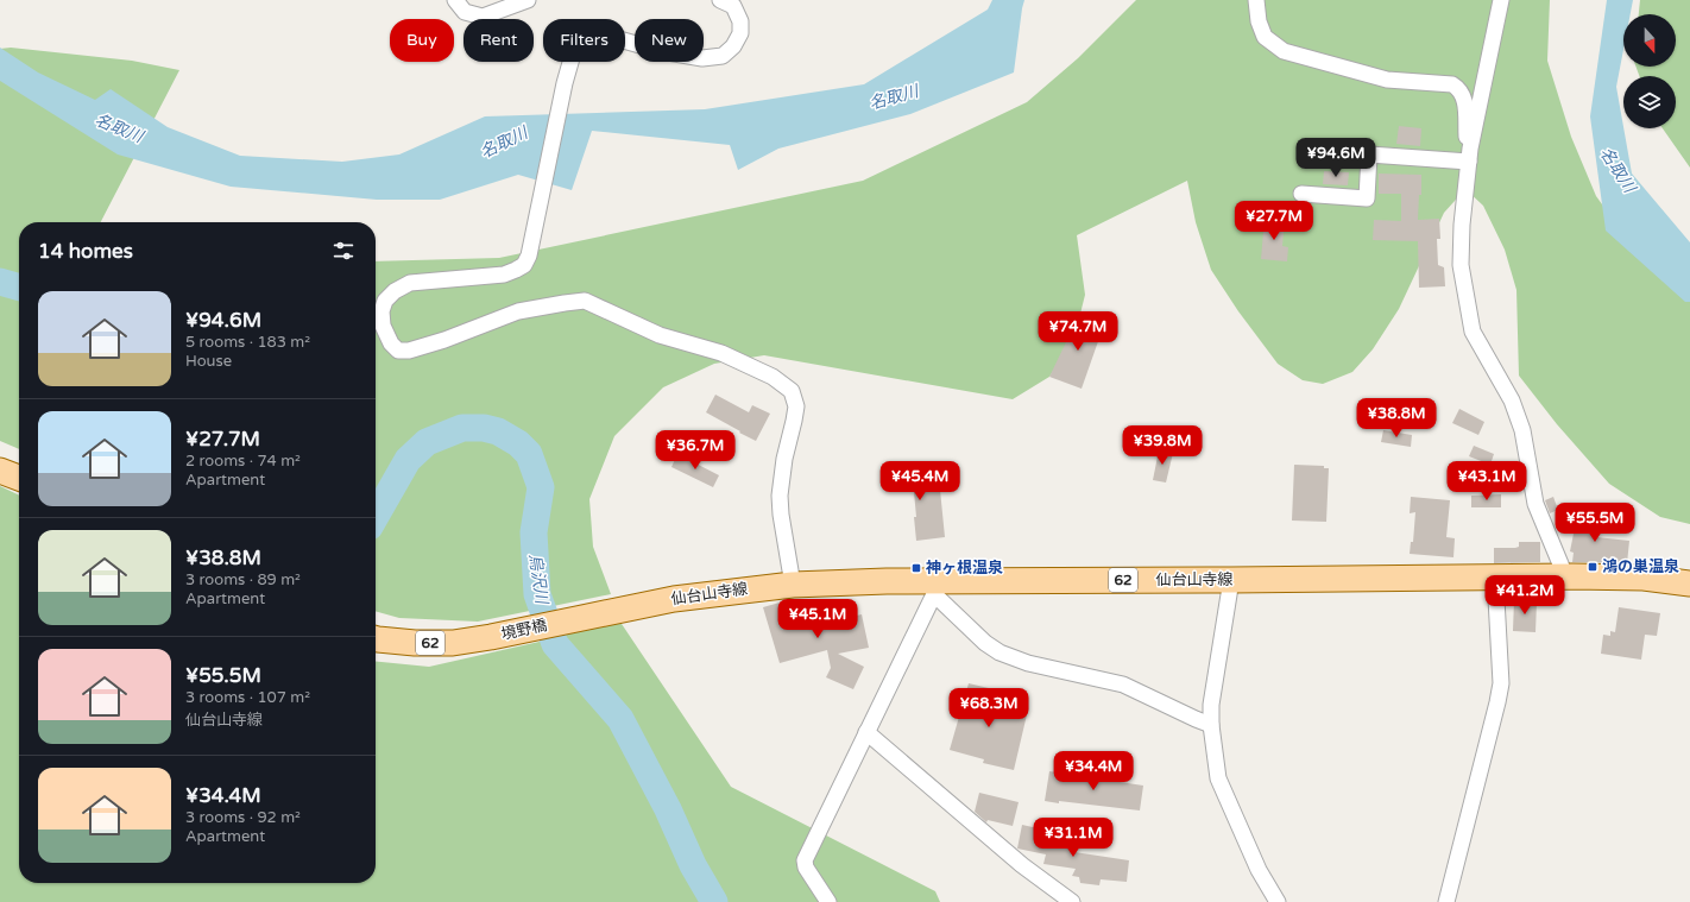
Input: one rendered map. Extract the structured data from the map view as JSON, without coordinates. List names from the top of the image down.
{
  "streets": {
    "main road": ["62", "仙台山寺線", "境野橋"]
  },
  "crossings": [
    ["仙台山寺線", "境野橋"]
  ],
  "water": ["名取川", "烏沢川"],
  "places": {
    "transit": ["鴻の巣温泉", "神ヶ根温泉"]
  },
  "north": "bottom",
  "page": {
    "chip": [
      "Buy",
      "Rent",
      "Filters",
      "New"
    ],
    "price": [
      "¥94.6M",
      "¥27.7M",
      "¥74.7M",
      "¥38.8M",
      "¥39.8M",
      "¥36.7M",
      "¥45.4M",
      "¥43.1M",
      "¥55.5M",
      "¥41.2M",
      "¥45.1M",
      "¥68.3M",
      "¥34.4M",
      "¥31.1M"
    ],
    "heading": "14 homes",
    "list": [
      {
        "name": "¥94.6M",
        "note": "5 rooms · 183 m² · House"
      },
      {
        "name": "¥27.7M",
        "note": "2 rooms · 74 m² · Apartment"
      },
      {
        "name": "¥38.8M",
        "note": "3 rooms · 89 m² · Apartment"
      },
      {
        "name": "¥55.5M",
        "note": "3 rooms · 107 m² · 仙台山寺線"
      },
      {
        "name": "¥34.4M",
        "note": "3 rooms · 92 m² · Apartment"
      }
    ]
  }
}
